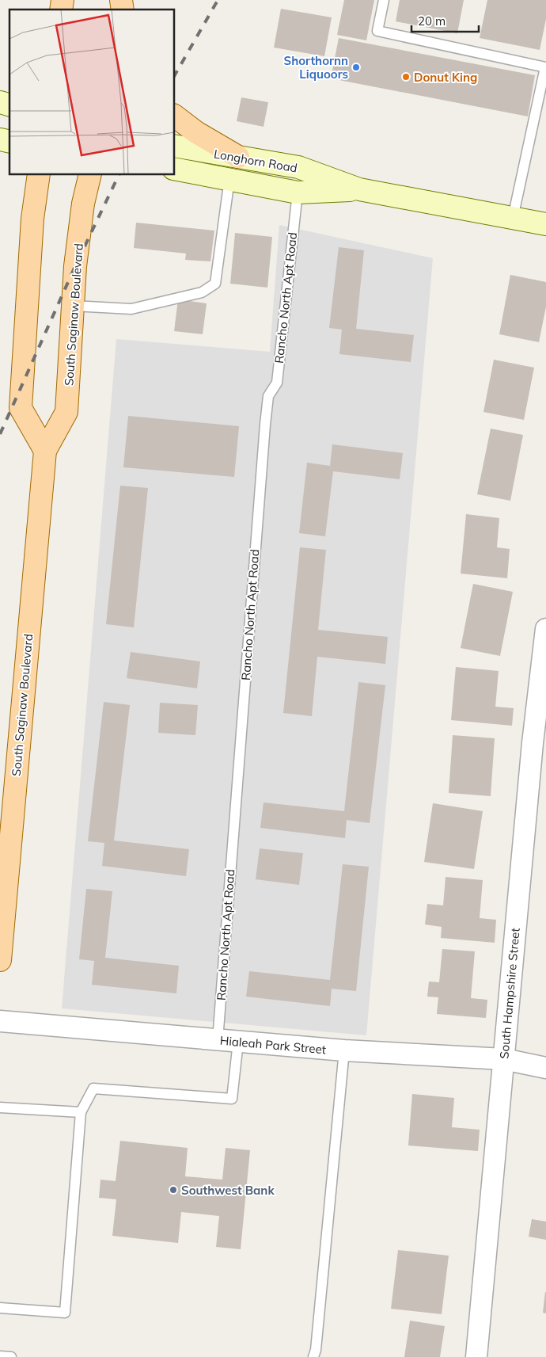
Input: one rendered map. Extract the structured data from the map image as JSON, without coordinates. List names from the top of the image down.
{
  "streets": {
    "main road": ["Longhorn Road", "South Saginaw Boulevard"],
    "street": ["South Hampshire Street", "Hialeah Park Street"],
    "lane": ["Rancho North Apt Road"]
  },
  "crossings": [
    ["Longhorn Road", "Rancho North Apt Road"],
    ["Rancho North Apt Road", "Hialeah Park Street"],
    ["South Hampshire Street", "Hialeah Park Street"]
  ],
  "places": ["Shorthornn Liquoors", "Donut King", "Southwest Bank"],
  "scale_bar": "20 m"
}
